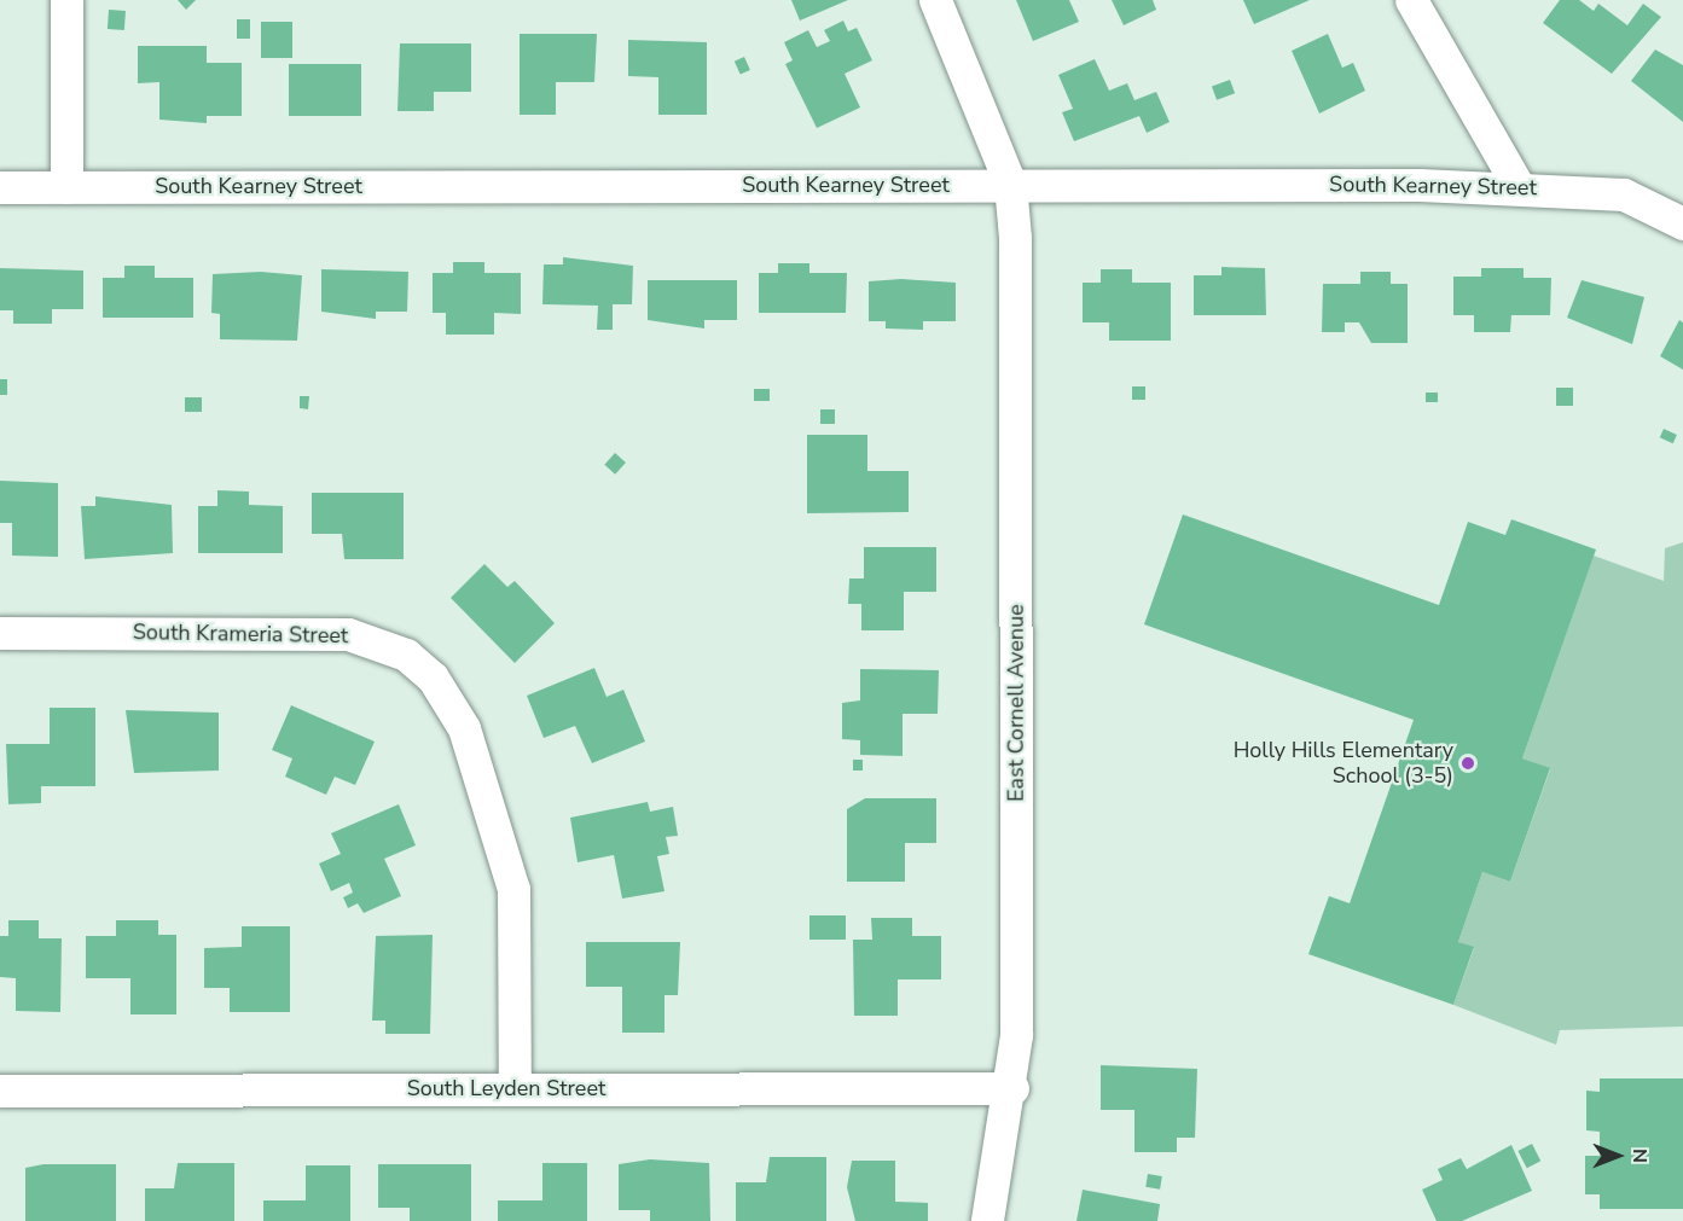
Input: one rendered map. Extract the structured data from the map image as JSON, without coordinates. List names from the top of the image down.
{
  "streets": {
    "street": [
      "South Kearney Street",
      "South Krameria Street",
      "East Cornell Avenue",
      "South Leyden Street"
    ]
  },
  "crossings": [
    ["South Kearney Street", "East Cornell Avenue"],
    ["South Krameria Street", "South Leyden Street"],
    ["East Cornell Avenue", "South Leyden Street"]
  ],
  "places": ["Holly Hills Elementary School (3-5)"],
  "north": "right"
}
